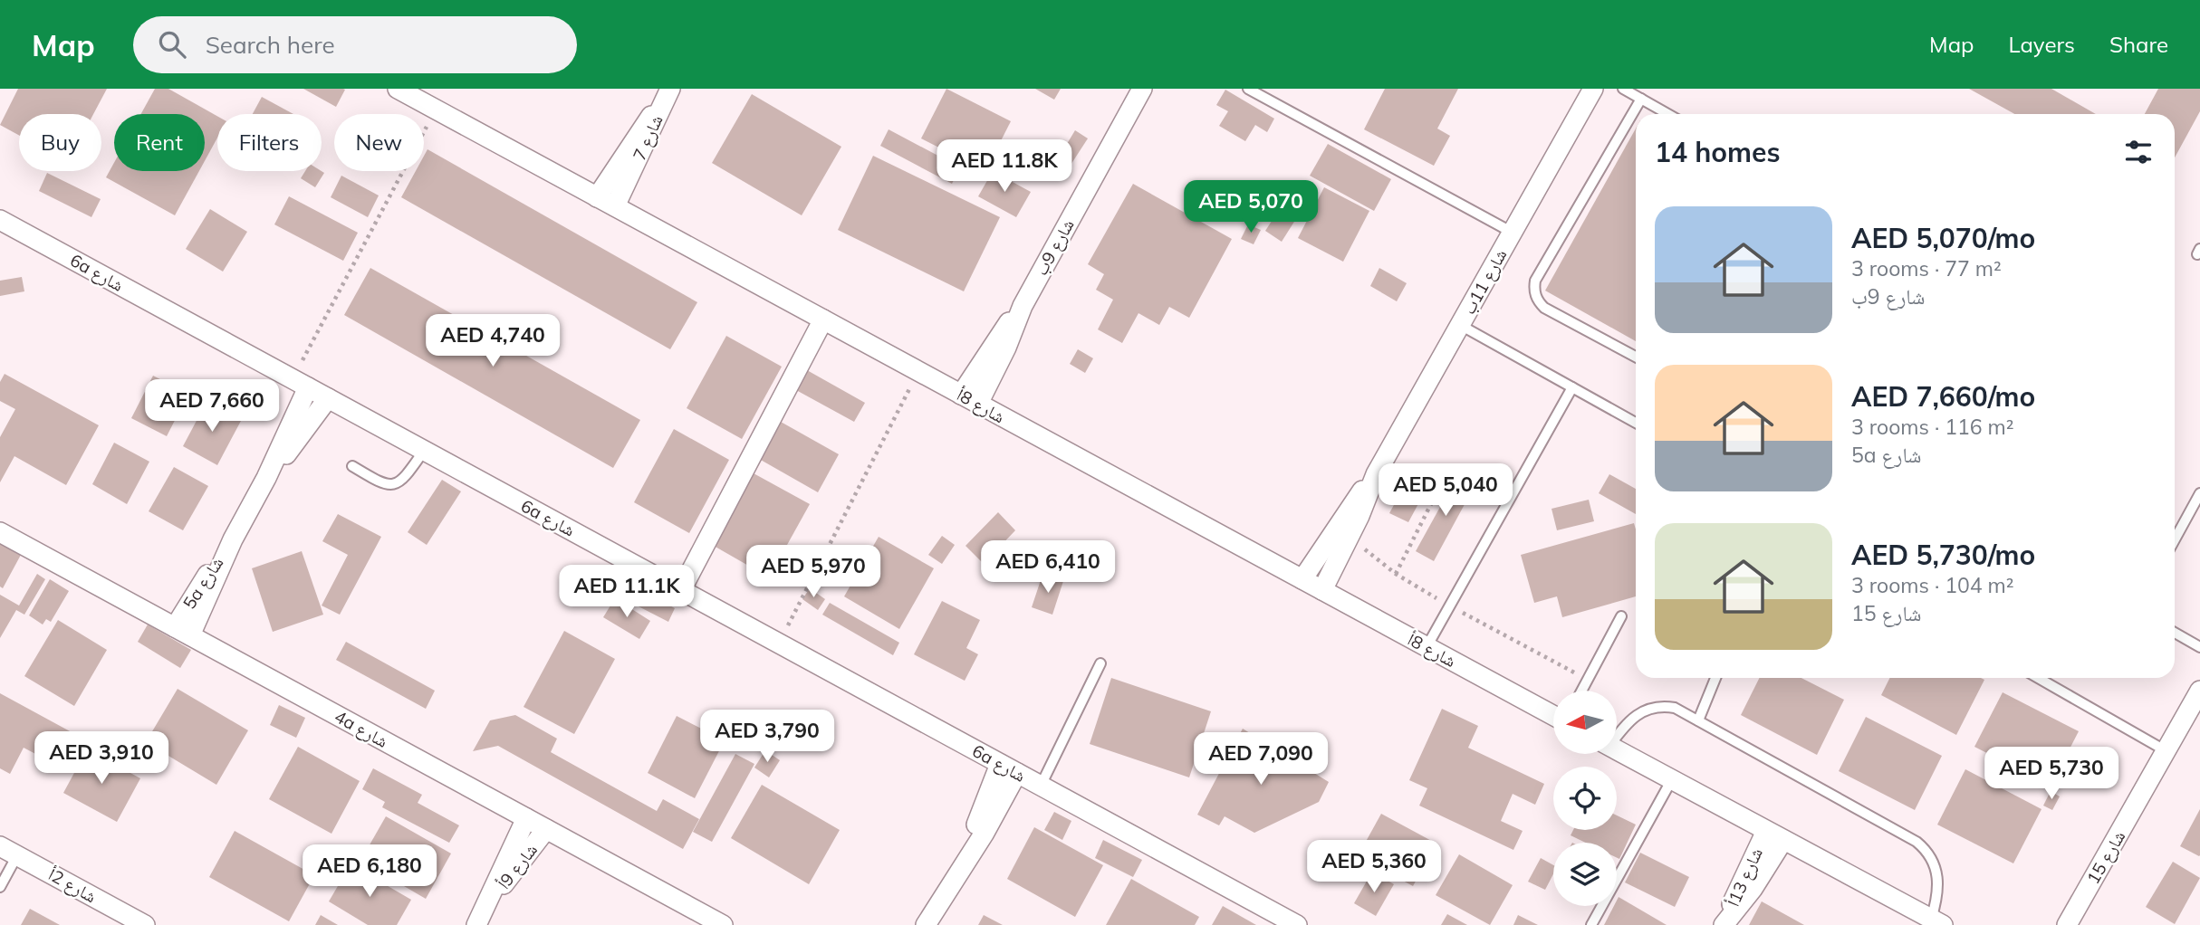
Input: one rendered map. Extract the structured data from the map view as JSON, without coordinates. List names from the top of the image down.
{
  "streets": {
    "street": [
      "شارع 7",
      "شارع 9ب",
      "6a شارع",
      "شارع 11ب",
      "شارع 8أ",
      "5a شارع",
      "4a شارع",
      "شارع 15",
      "شارع 9أ",
      "شارع 13أ",
      "شارع 2أ"
    ]
  },
  "crossings": [
    ["شارع 7", "شارع 8أ"],
    ["شارع 9ب", "شارع 8أ"],
    ["6a شارع", "5a شارع"],
    ["شارع 11ب", "شارع 8أ"],
    ["5a شارع", "4a شارع"],
    ["4a شارع", "شارع 9أ"]
  ],
  "north": "left",
  "page": {
    "header": "Map",
    "search": "Search here",
    "nav": ["Map", "Layers", "Share"],
    "chip": [
      "Buy",
      "Rent",
      "Filters",
      "New"
    ],
    "heading": "14 homes",
    "price": [
      "AED 11.8K",
      "AED 5,070",
      "AED 4,740",
      "AED 7,660",
      "AED 5,040",
      "AED 6,410",
      "AED 5,970",
      "AED 11.1K",
      "AED 3,790",
      "AED 3,910",
      "AED 7,090",
      "AED 5,730",
      "AED 5,360",
      "AED 6,180"
    ],
    "list": [
      {
        "name": "AED 5,070/mo",
        "note": "3 rooms · 77 m² · شارع 9ب"
      },
      {
        "name": "AED 7,660/mo",
        "note": "3 rooms · 116 m² · 5a شارع"
      },
      {
        "name": "AED 5,730/mo",
        "note": "3 rooms · 104 m² · شارع 15"
      }
    ]
  }
}
